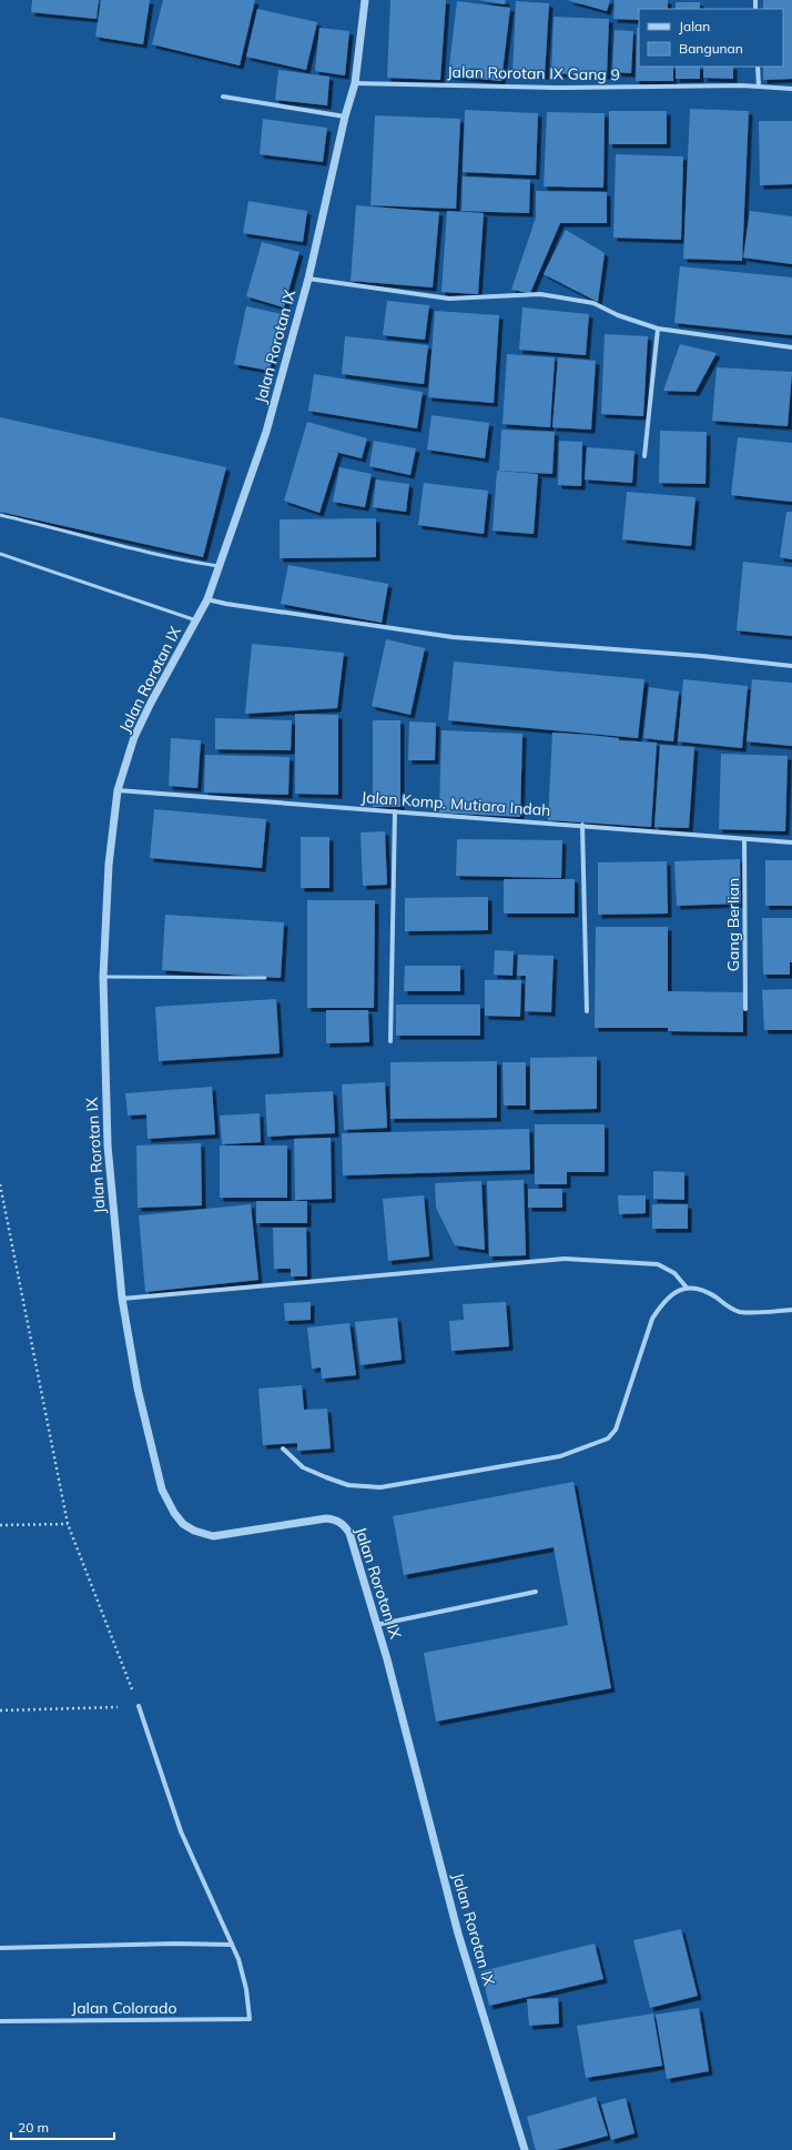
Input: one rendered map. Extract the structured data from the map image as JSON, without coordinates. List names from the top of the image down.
{
  "streets": {
    "street": [
      "Jalan Rorotan IX Gang 9",
      "Jalan Rorotan IX",
      "Jalan Komp. Mutiara Indah",
      "Gang Berlian",
      "Jalan Colorado"
    ]
  },
  "crossings": [
    ["Jalan Rorotan IX Gang 9", "Jalan Rorotan IX"],
    ["Jalan Rorotan IX", "Jalan Komp. Mutiara Indah"],
    ["Jalan Komp. Mutiara Indah", "Gang Berlian"]
  ],
  "legend": ["Jalan", "Bangunan"],
  "scale_bar": "20 m"
}
